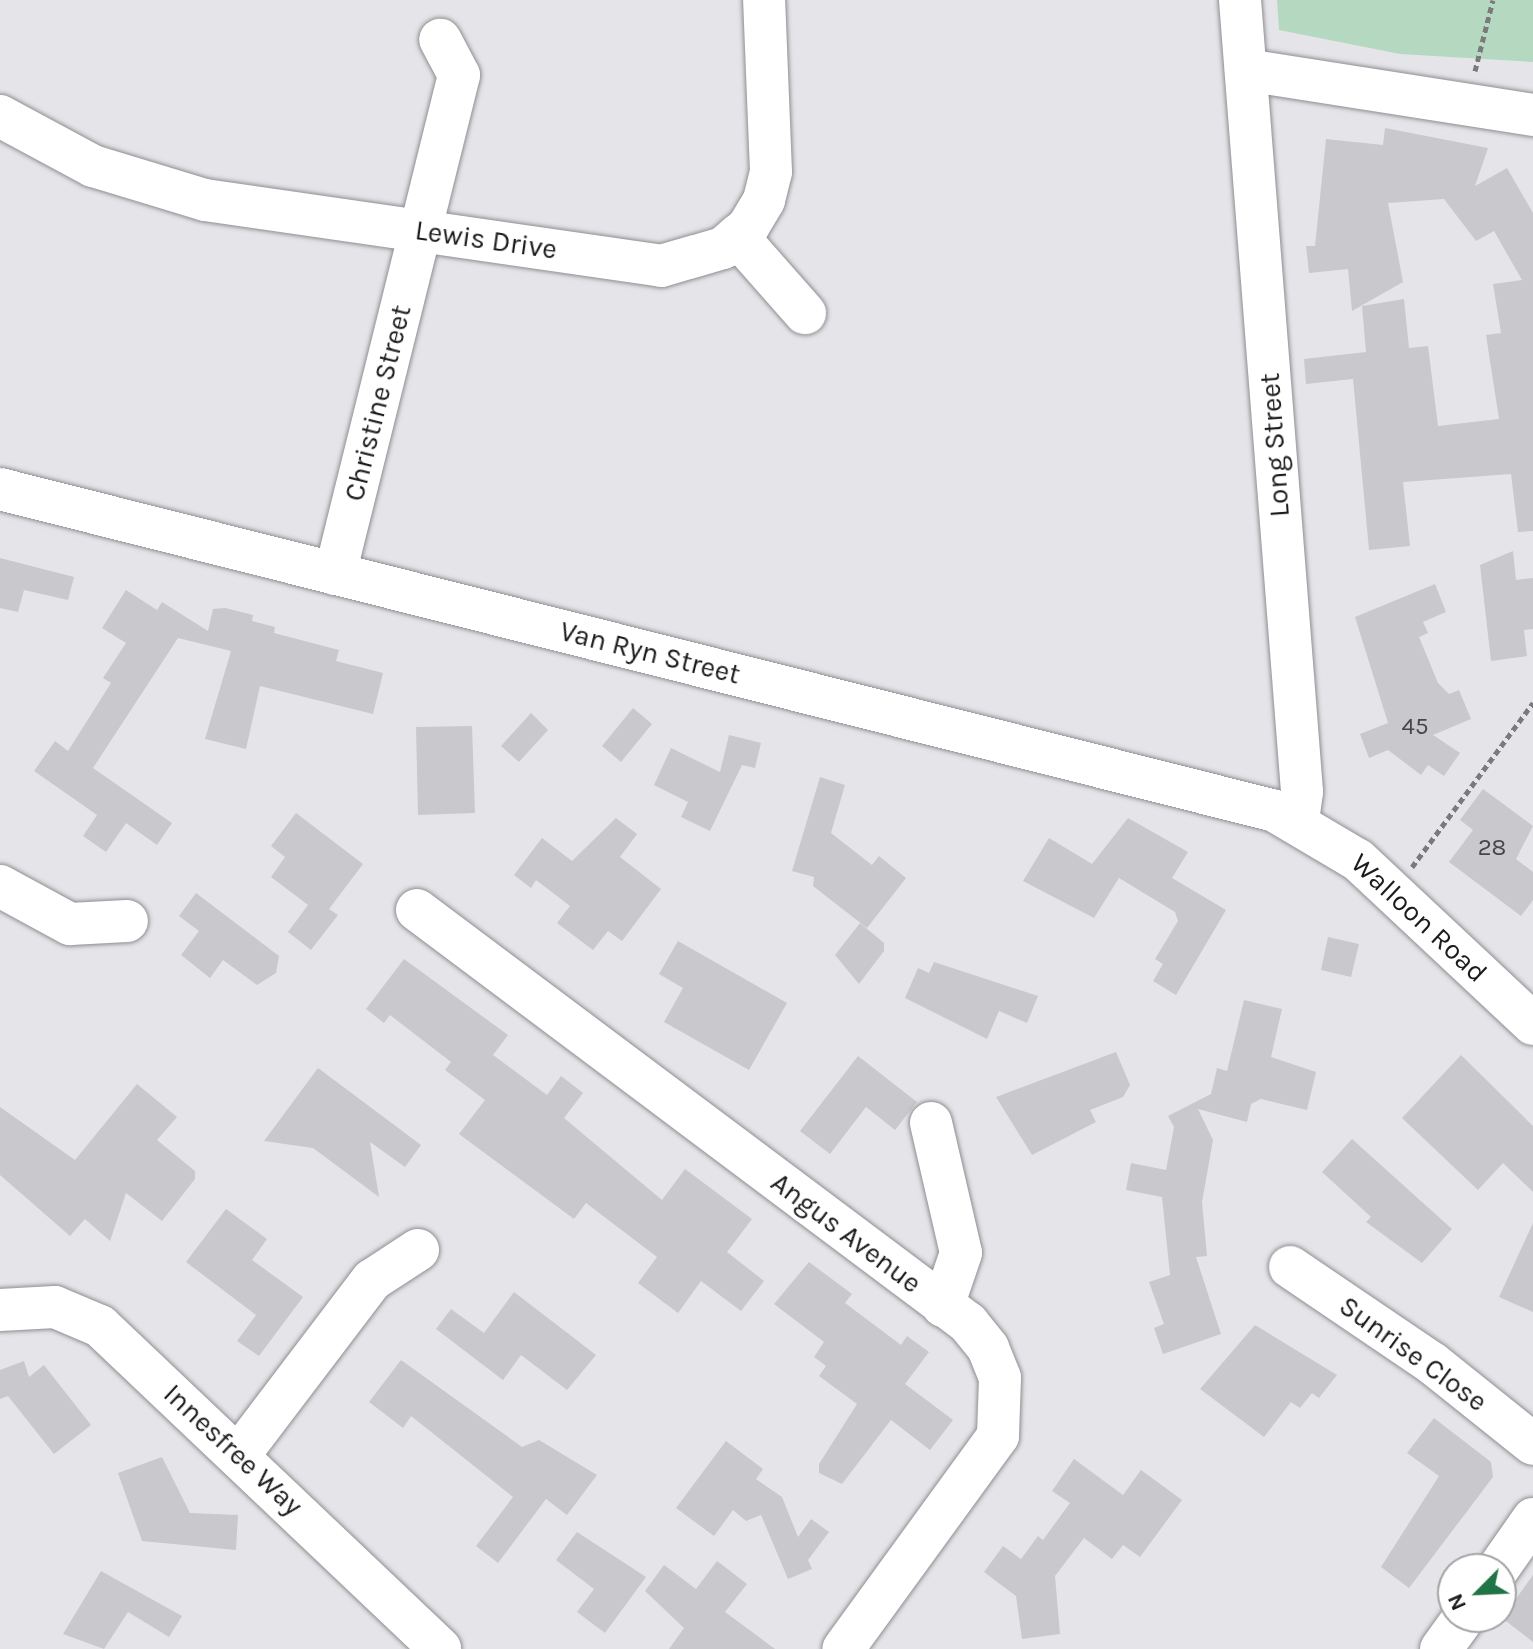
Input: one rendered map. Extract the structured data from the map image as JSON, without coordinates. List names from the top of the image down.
{
  "streets": {
    "street": [
      "Lewis Drive",
      "Christine Street",
      "Long Street",
      "Van Ryn Street",
      "Walloon Road",
      "Angus Avenue",
      "Sunrise Close",
      "Innesfree Way"
    ]
  },
  "crossings": [
    ["Lewis Drive", "Christine Street"],
    ["Christine Street", "Van Ryn Street"],
    ["Long Street", "Van Ryn Street"],
    ["Long Street", "Walloon Road"],
    ["Van Ryn Street", "Walloon Road"]
  ],
  "house_numbers": ["45", "28"],
  "north": "bottom left"
}
